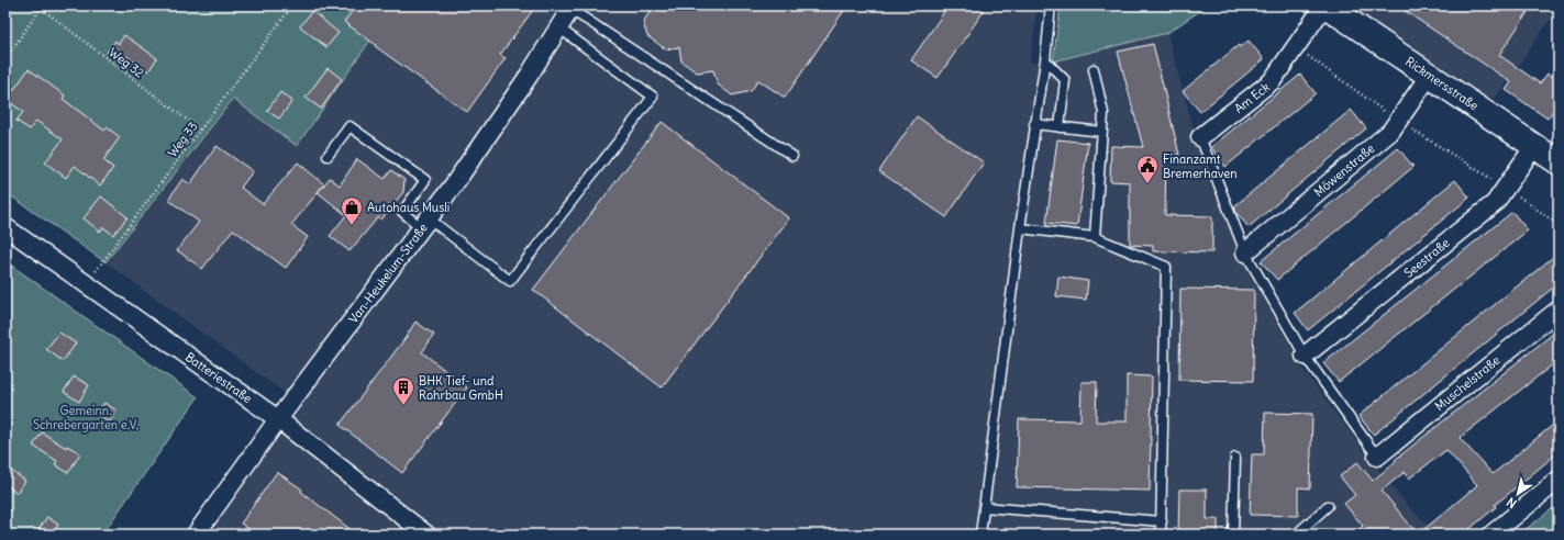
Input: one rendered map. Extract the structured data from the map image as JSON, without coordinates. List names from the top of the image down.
{
  "streets": {
    "main road": ["Rickmersstraße"],
    "street": [
      "Am Eck",
      "Möwenstraße",
      "Seestraße",
      "Van-Heukelum-Straße",
      "Batteriestraße",
      "Muschelstraße"
    ],
    "path": ["Weg 32", "Weg 33"]
  },
  "crossings": [
    ["Weg 32", "Weg 33"],
    ["Rickmersstraße", "Am Eck"],
    ["Rickmersstraße", "Möwenstraße"],
    ["Rickmersstraße", "Seestraße"],
    ["Weg 33", "Batteriestraße"],
    ["Van-Heukelum-Straße", "Batteriestraße"]
  ],
  "parks": ["Gemeinn. Schrebergarten e.V."],
  "places": {
    "public building": ["Finanzamt Bremerhaven"],
    "shop": ["Autohaus Musli"],
    "building": ["BHK Tief- und Rohrbau GmbH"]
  },
  "north": "bottom left"
}
